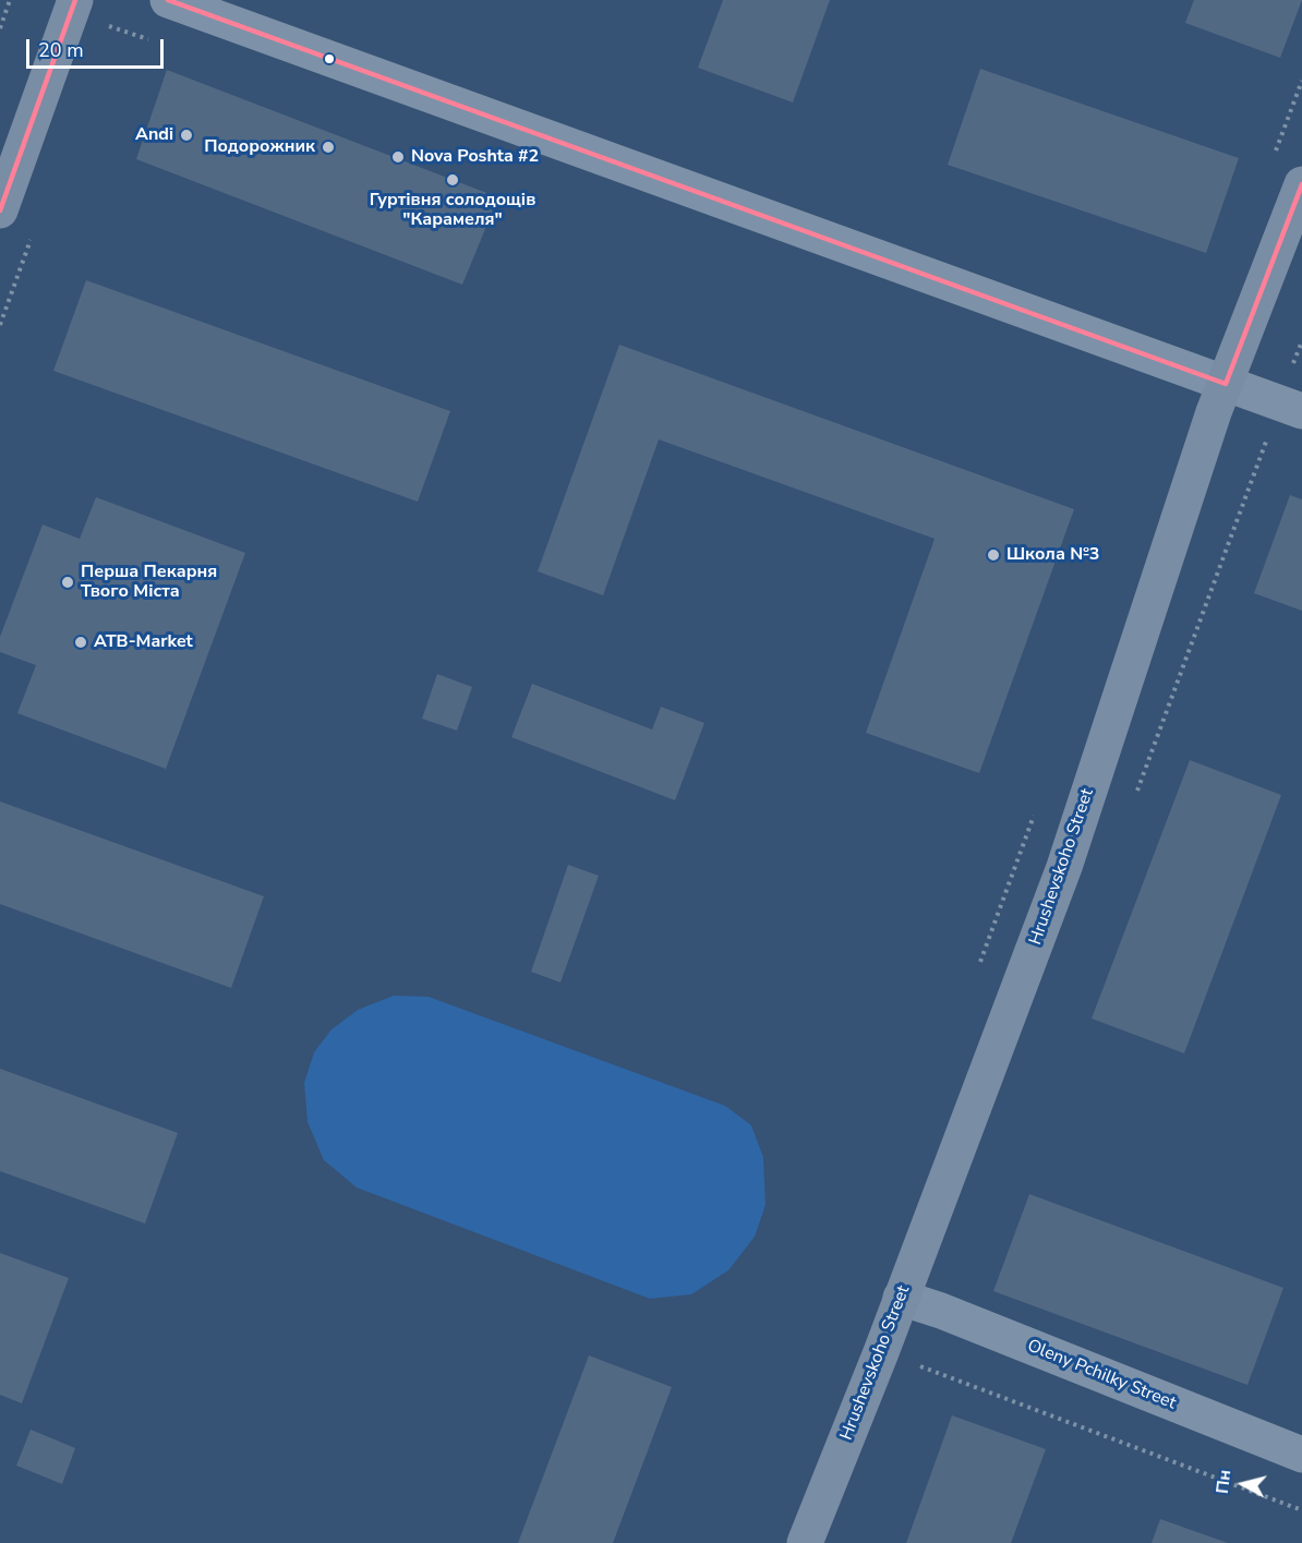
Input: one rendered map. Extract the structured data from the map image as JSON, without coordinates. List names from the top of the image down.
{
  "streets": {
    "street": ["Hrushevskoho Street", "Oleny Pchilky Street"]
  },
  "crossings": [
    ["Hrushevskoho Street", "Oleny Pchilky Street"]
  ],
  "places": [
    "Andi",
    "Подорожник",
    "Nova Poshta #2",
    "Гуртівня солодощів \"Карамеля\"",
    "Школа №3",
    "Перша Пекарня Твого Міста",
    "ATB-Market"
  ],
  "scale_bar": "20 m",
  "north": "left"
}
